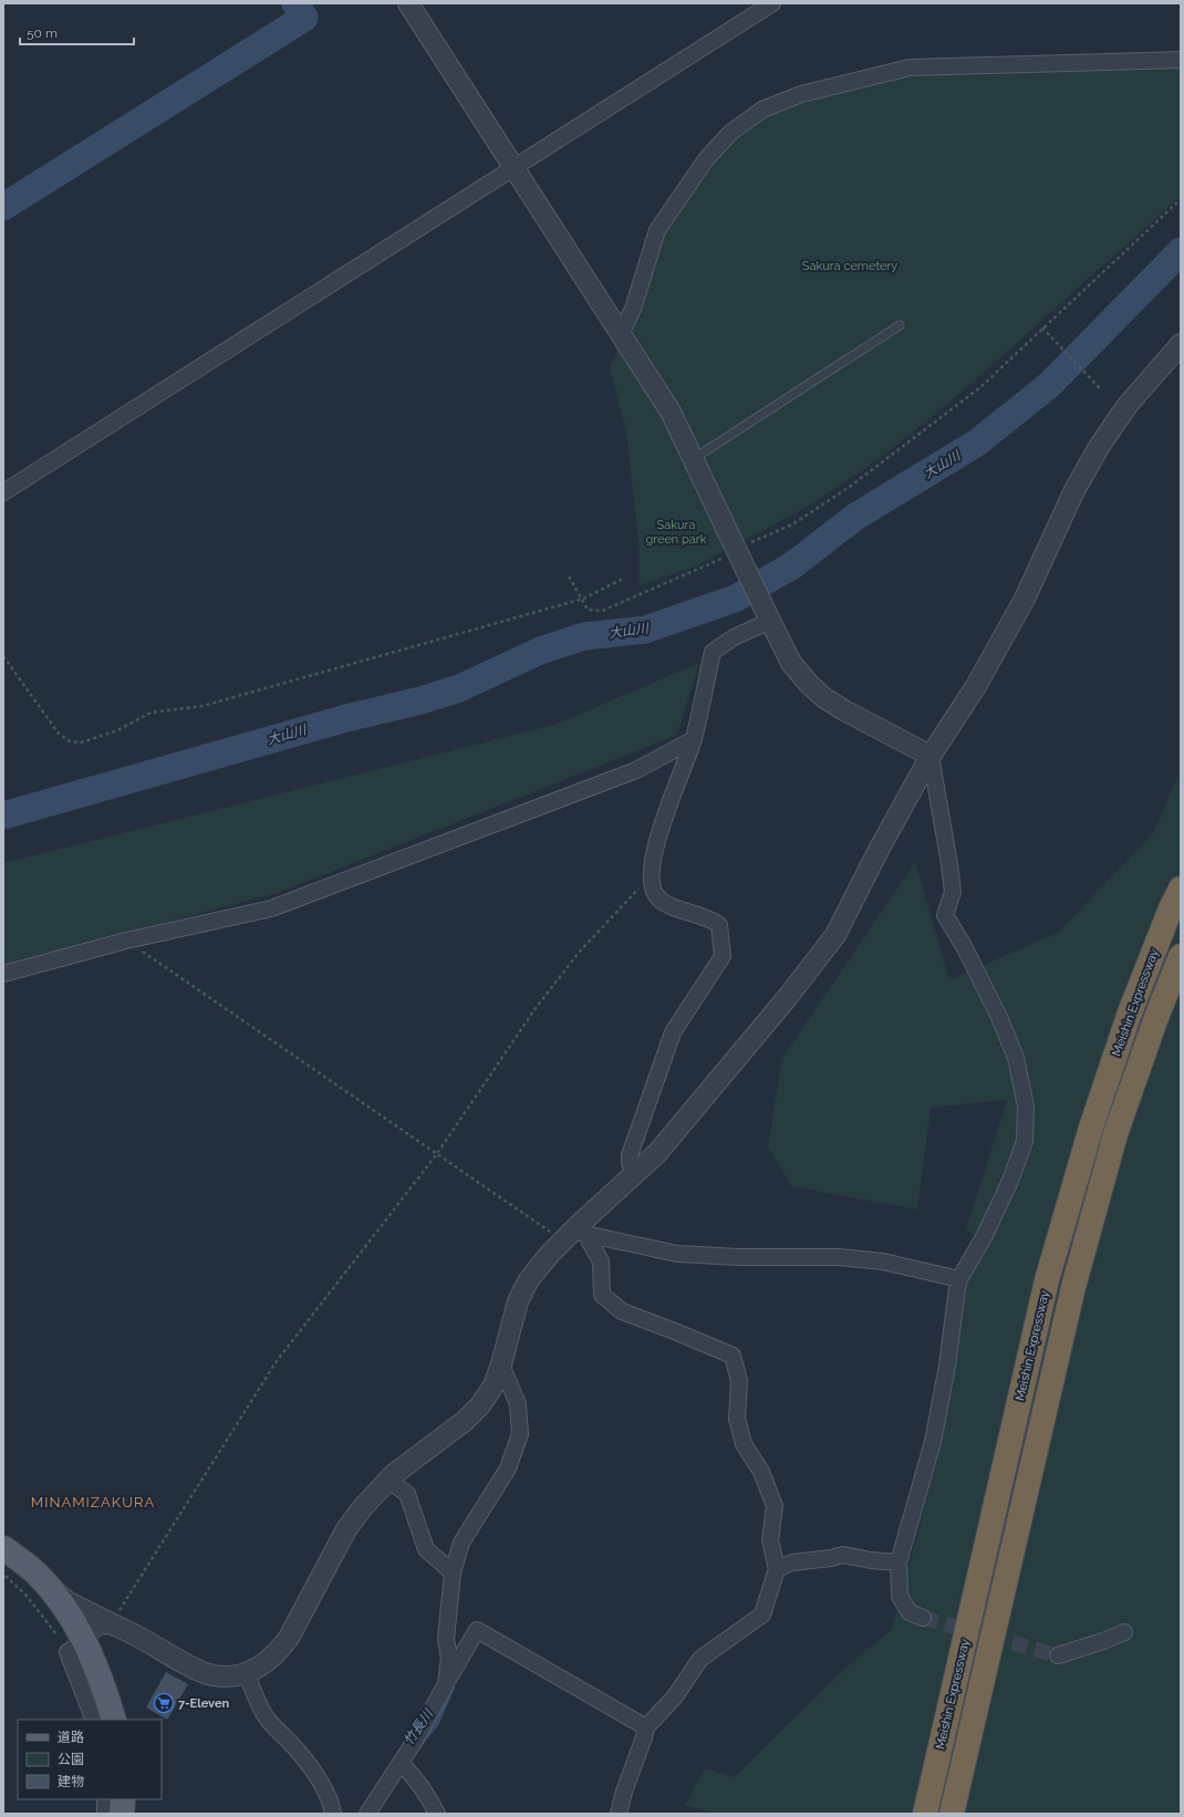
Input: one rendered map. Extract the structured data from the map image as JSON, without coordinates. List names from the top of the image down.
{
  "streets": {
    "highway": ["Meishin Expressway"]
  },
  "districts": ["MINAMIZAKURA"],
  "water": ["大山川", "竹長川"],
  "parks": ["Sakura cemetery", "Sakura green park"],
  "places": {
    "supermarket": ["7-Eleven"]
  },
  "legend": ["道路", "公園", "建物"],
  "scale_bar": "50 m"
}
